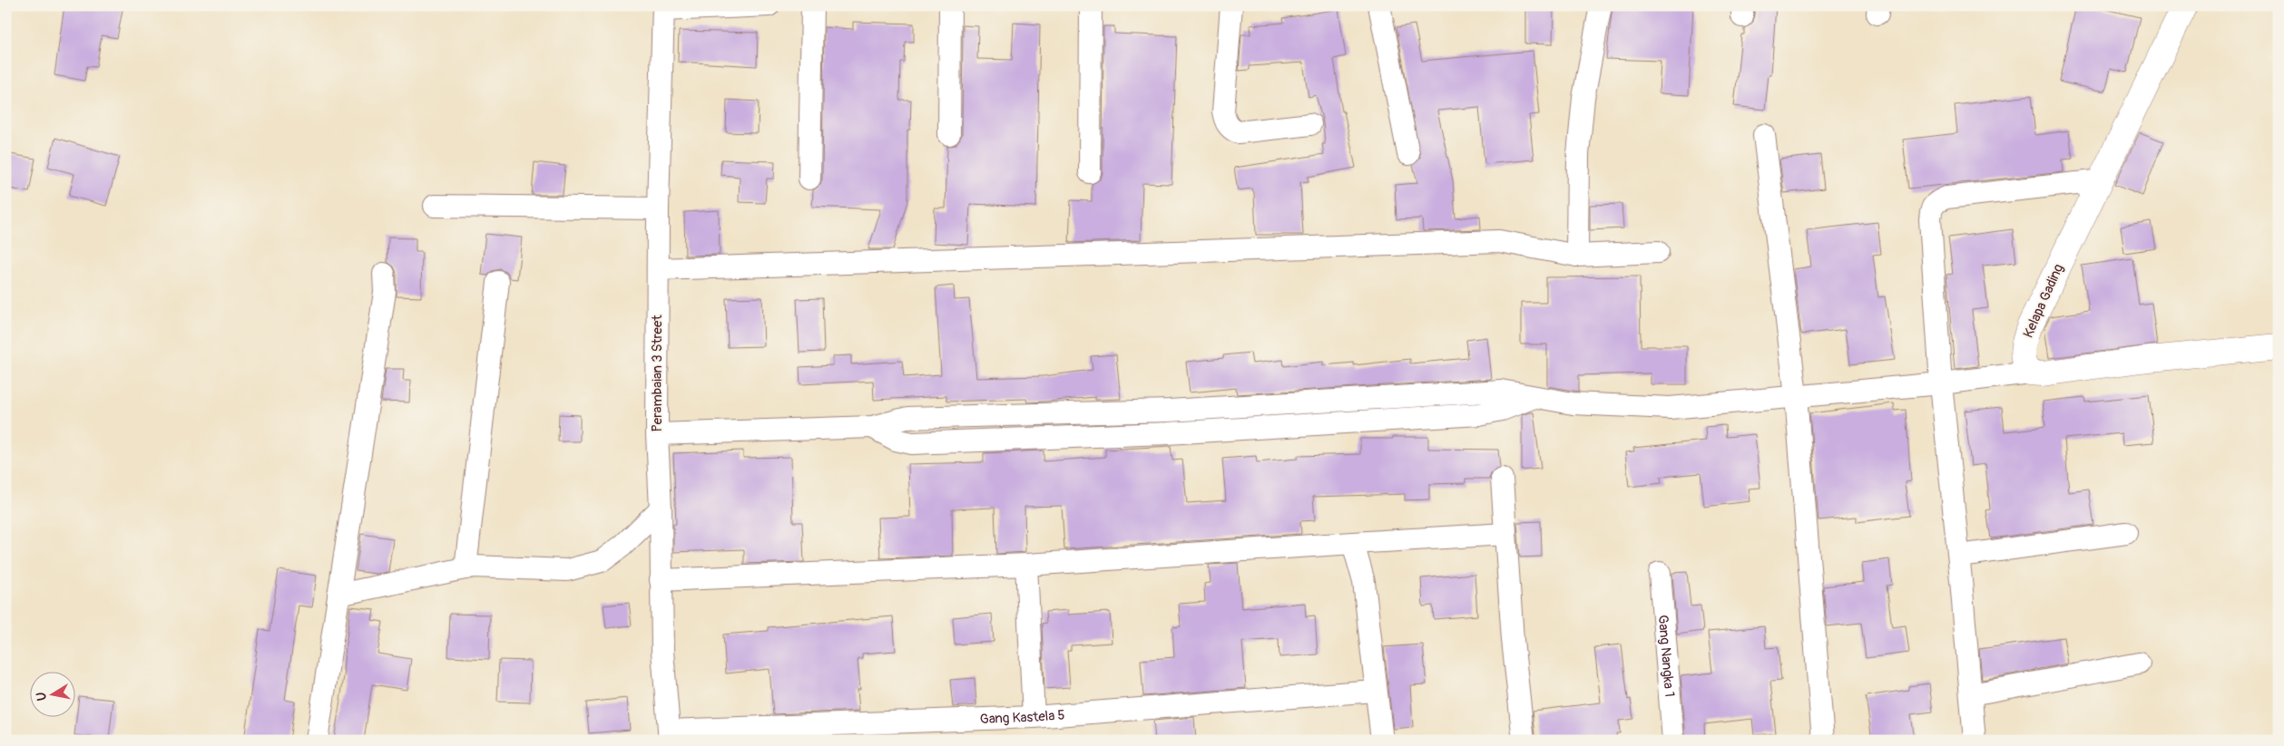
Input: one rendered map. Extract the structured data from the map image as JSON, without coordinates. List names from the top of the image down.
{
  "streets": {
    "street": [
      "Kelapa Gading",
      "Perambaian 3 Street",
      "Gang Nangka 1",
      "Gang Kastela 5"
    ]
  },
  "crossings": [
    ["Perambaian 3 Street", "Gang Kastela 5"]
  ],
  "north": "left"
}
